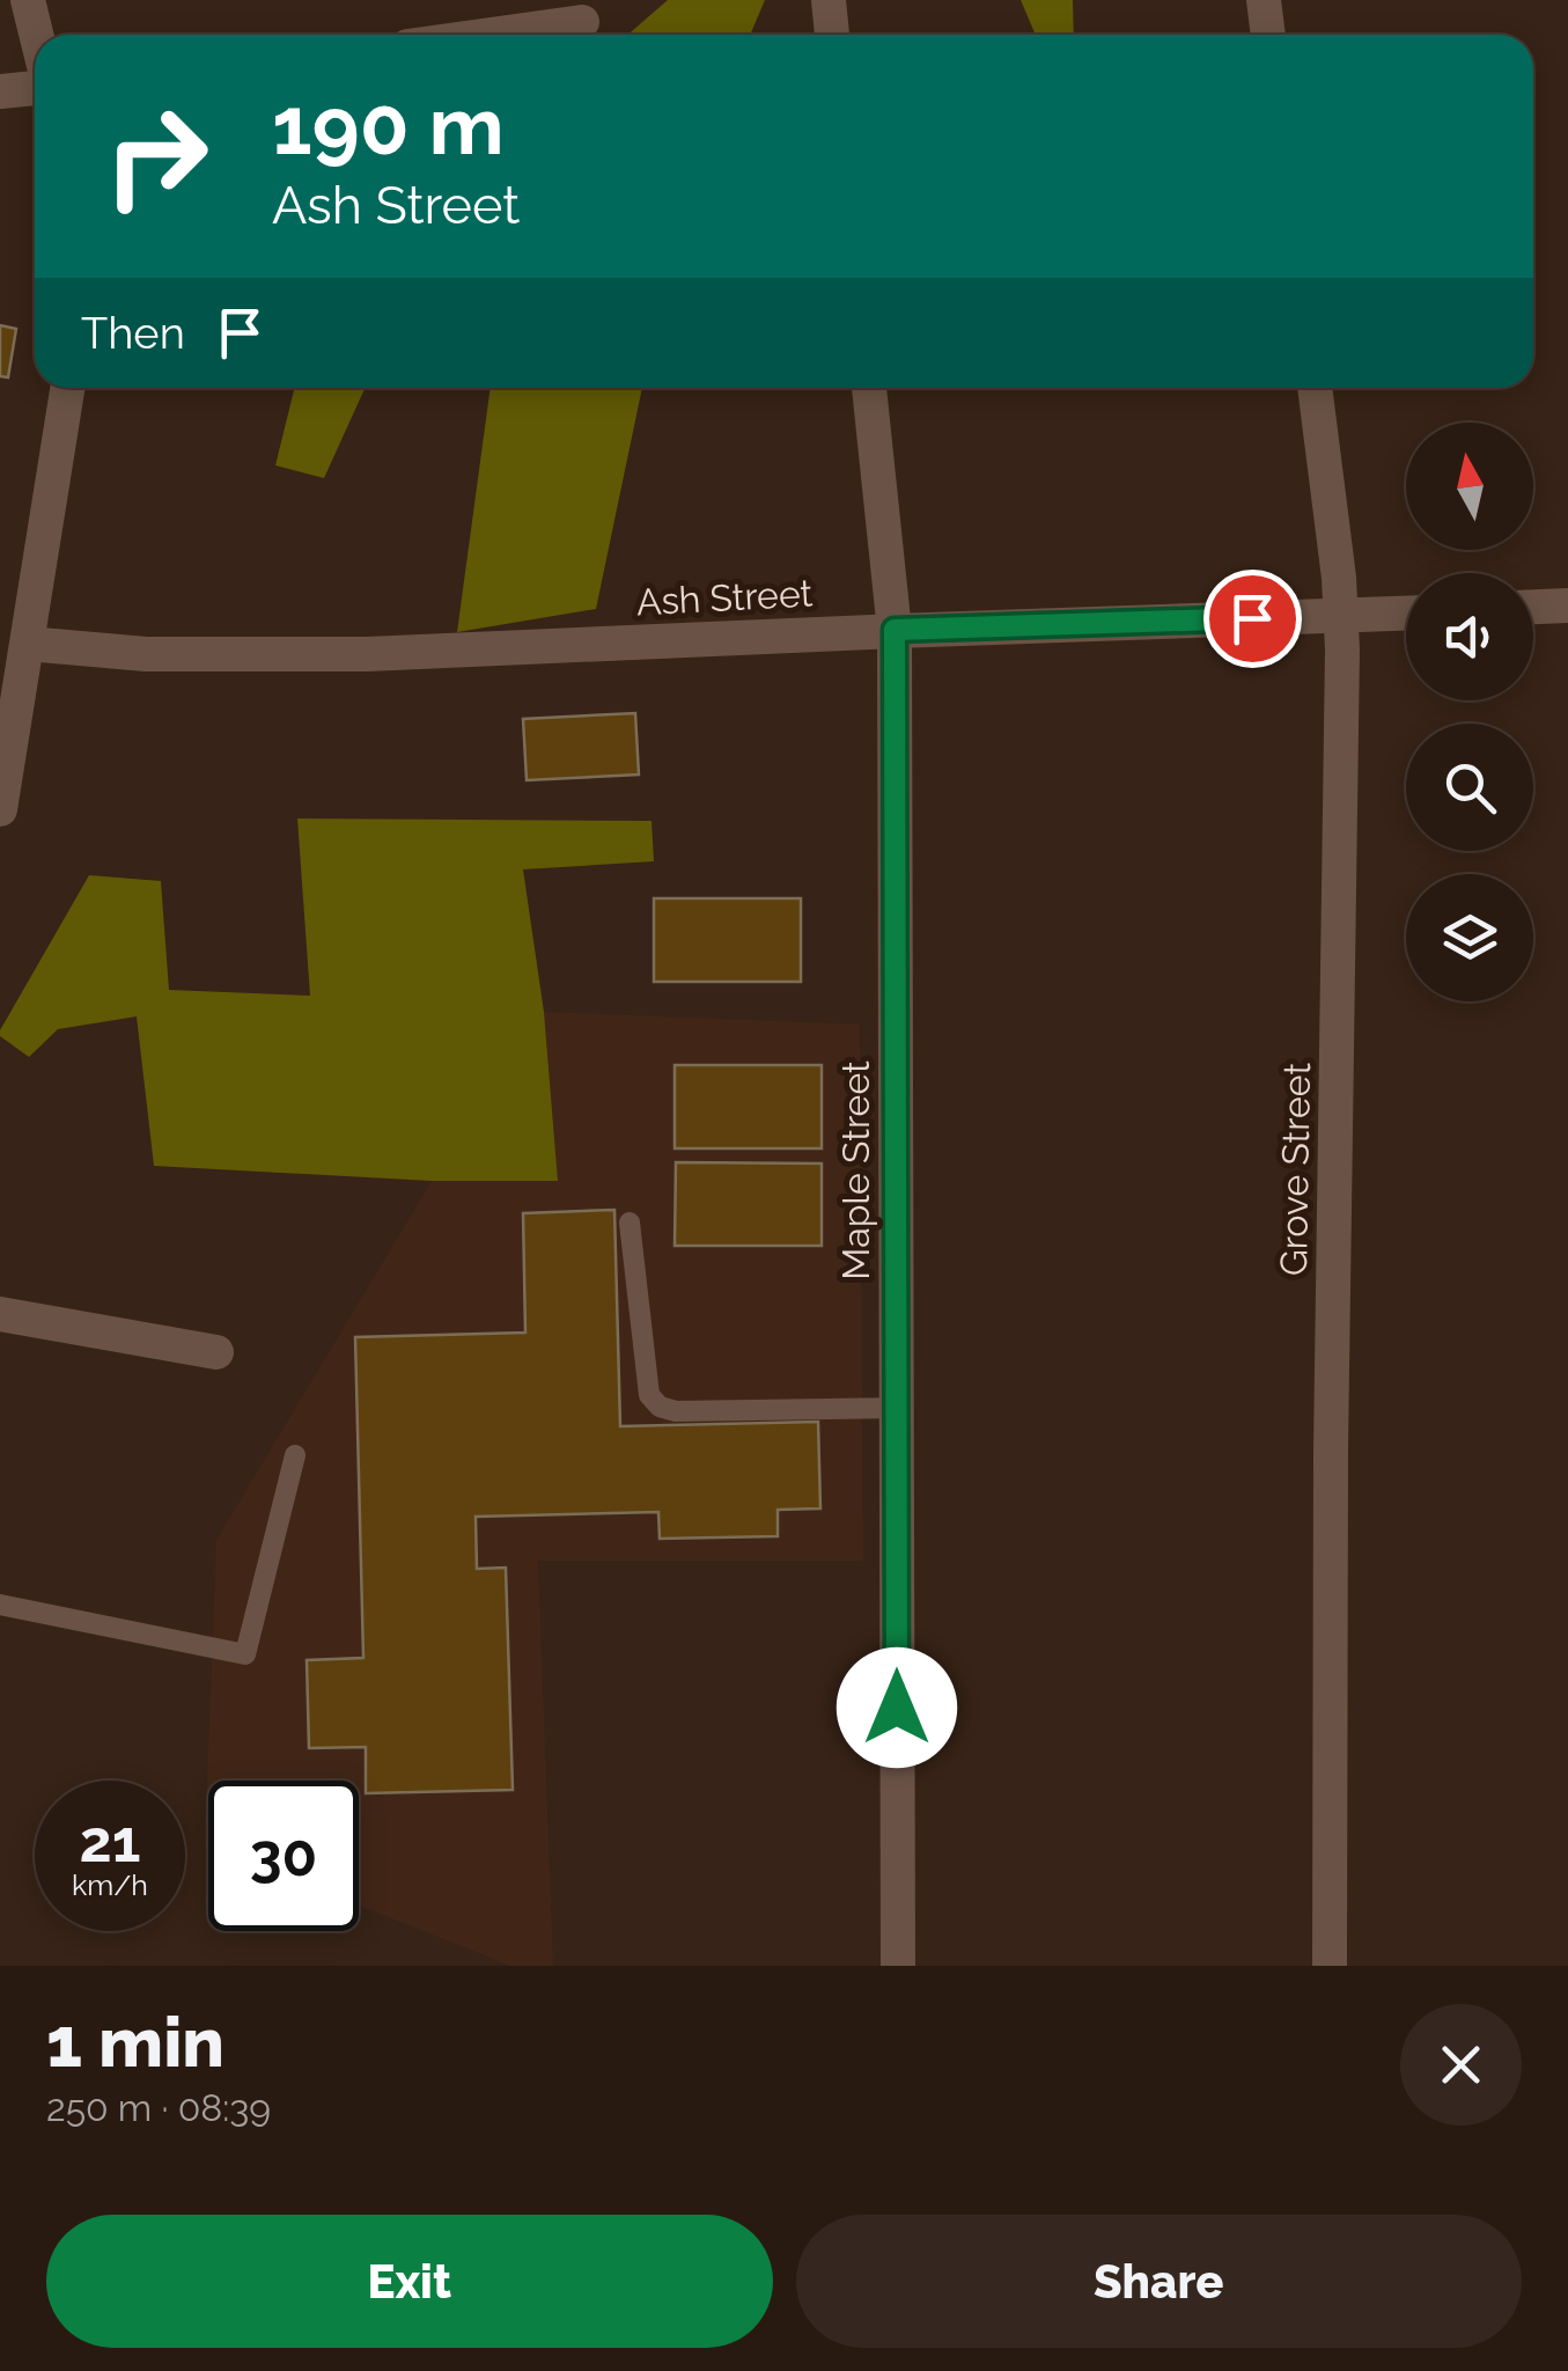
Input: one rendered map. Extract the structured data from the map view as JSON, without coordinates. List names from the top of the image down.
{
  "streets": {
    "street": ["Ash Street", "Grove Street", "Maple Street"]
  },
  "crossings": [
    ["Ash Street", "Grove Street"],
    ["Ash Street", "Maple Street"]
  ],
  "north": "top",
  "page": {
    "turn": ["190 m", "Ash Street"],
    "then": "Then",
    "speed": "21 km/h",
    "limit": "30",
    "heading": ["1 min", "250 m · 08:39"],
    "buttons": ["Exit", "Share"]
  }
}
